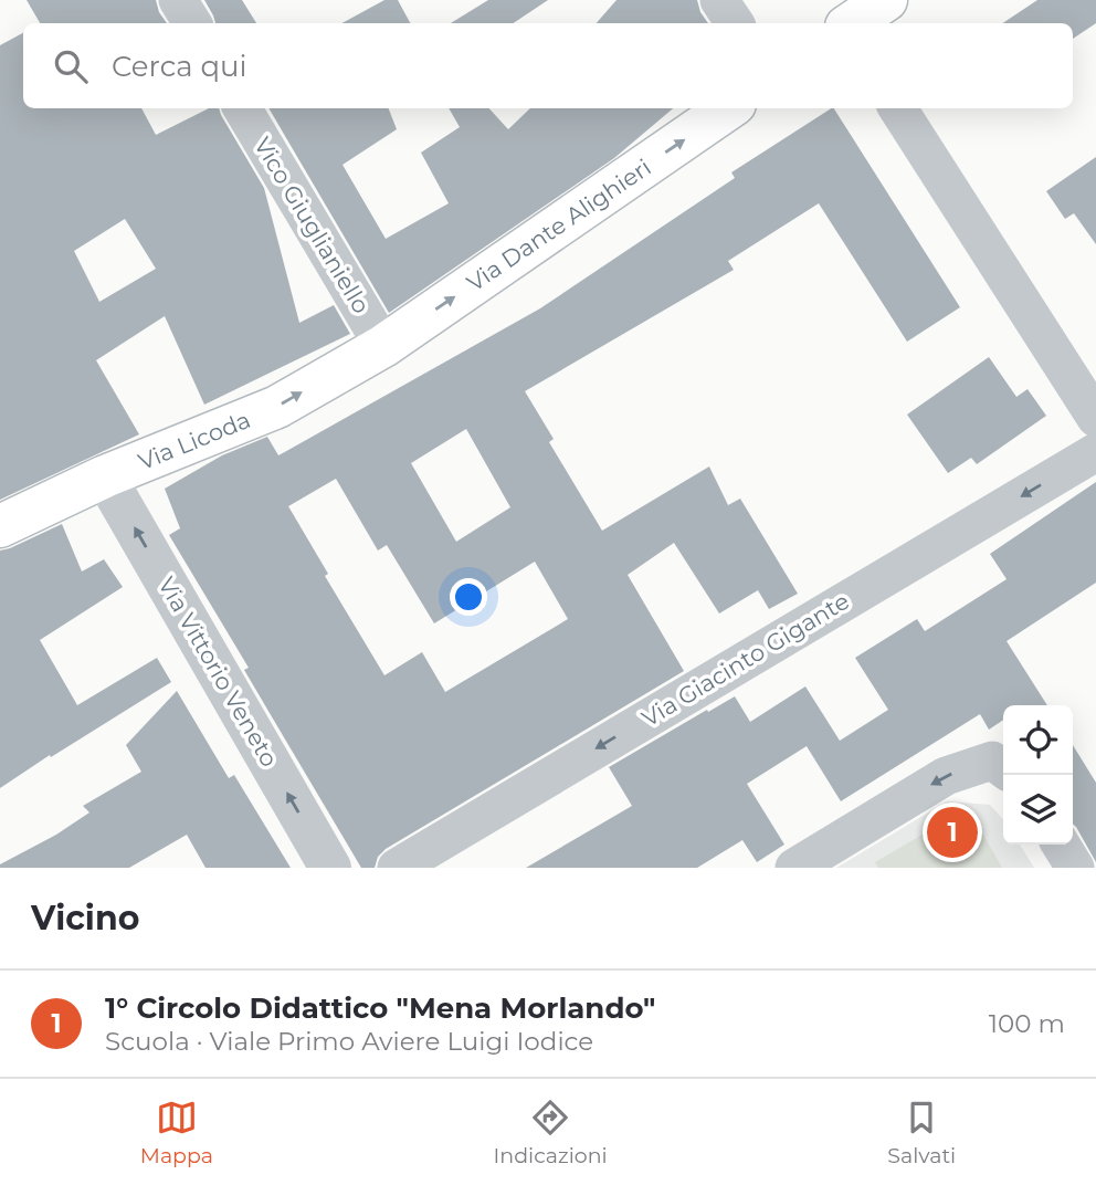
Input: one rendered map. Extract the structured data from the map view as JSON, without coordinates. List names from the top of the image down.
{
  "streets": {
    "main road": ["Via Dante Alighieri", "Via Licoda"],
    "street": ["Vico Giuglianiello", "Via Giacinto Gigante", "Via Vittorio Veneto"]
  },
  "crossings": [
    ["Vico Giuglianiello", "Via Dante Alighieri"],
    ["Vico Giuglianiello", "Via Licoda"],
    ["Via Dante Alighieri", "Via Licoda"],
    ["Via Licoda", "Via Vittorio Veneto"]
  ],
  "one_way": [
    "Via Dante Alighieri",
    "Via Licoda",
    "Via Giacinto Gigante",
    "Via Vittorio Veneto"
  ],
  "page": {
    "search": "Cerca qui",
    "pins": "1",
    "heading": "Vicino",
    "list": [
      {
        "mark": "1",
        "name": "1° Circolo Didattico \"Mena Morlando\"",
        "note": "Scuola · Viale Primo Aviere Luigi Iodice",
        "value": "100 m"
      }
    ],
    "nav": ["Mappa", "Indicazioni", "Salvati"]
  }
}
